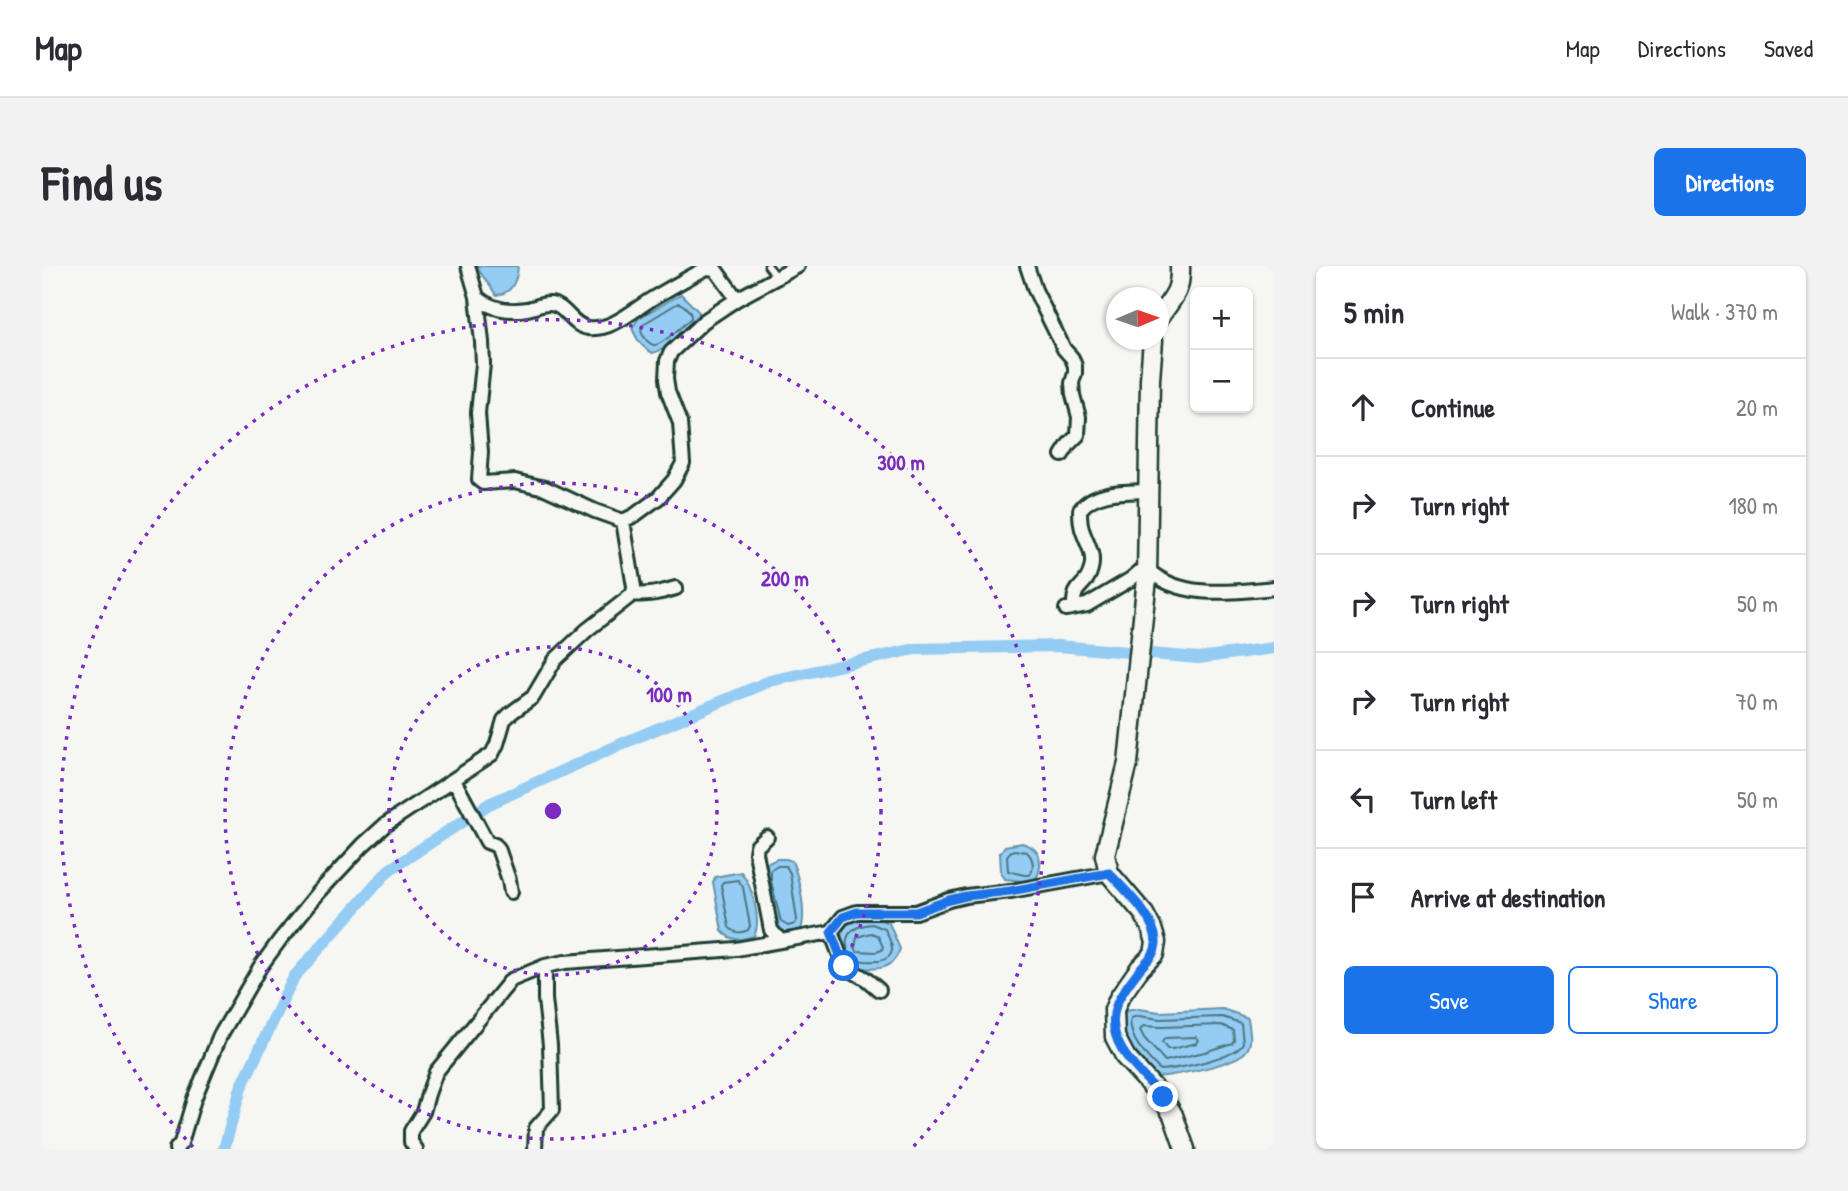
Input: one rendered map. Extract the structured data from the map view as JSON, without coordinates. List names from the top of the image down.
{
  "north": "right",
  "page": {
    "header": "Map",
    "nav": ["Map", "Directions", "Saved"],
    "buttons": [
      "Directions",
      ["Save", "Share"]
    ],
    "title": "Find us",
    "heading": ["5 min", "Walk · 370 m"],
    "map_buttons": ["+", "−"],
    "list": [
      ["Continue", "20 m"],
      ["Turn right", "180 m"],
      ["Turn right", "50 m"],
      ["Turn right", "70 m"],
      ["Turn left", "50 m"],
      "Arrive at destination"
    ]
  },
  "rings": ["300 m", "200 m", "100 m"]
}
